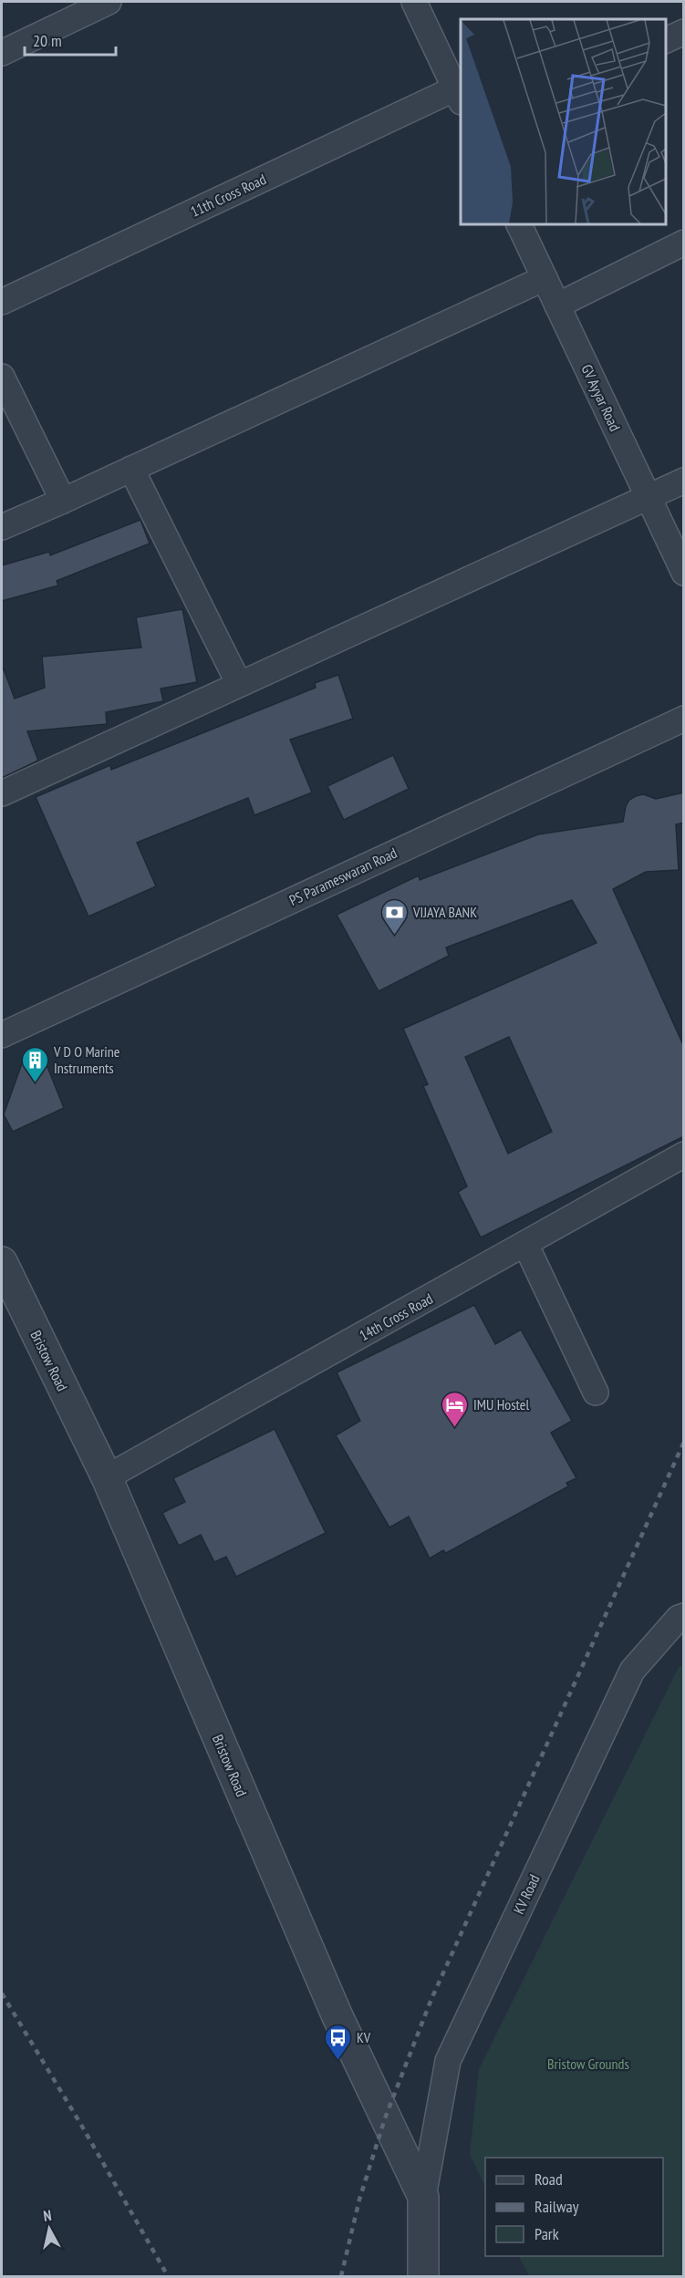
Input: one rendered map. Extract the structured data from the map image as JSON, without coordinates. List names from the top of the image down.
{
  "streets": {
    "street": [
      "11th Cross Road",
      "GV Ayyar Road",
      "PS Parameswaran Road",
      "14th Cross Road",
      "Bristow Road",
      "KV Road"
    ]
  },
  "crossings": [
    ["14th Cross Road", "Bristow Road"],
    ["Bristow Road", "KV Road"]
  ],
  "parks": ["Bristow Grounds"],
  "places": {
    "bank": ["VIJAYA BANK"],
    "building": ["V D O Marine Instruments"],
    "hotel": ["IMU Hostel"],
    "bus stop": ["KV"]
  },
  "legend": ["Road", "Railway", "Park"],
  "scale_bar": "20 m",
  "north": "top"
}
